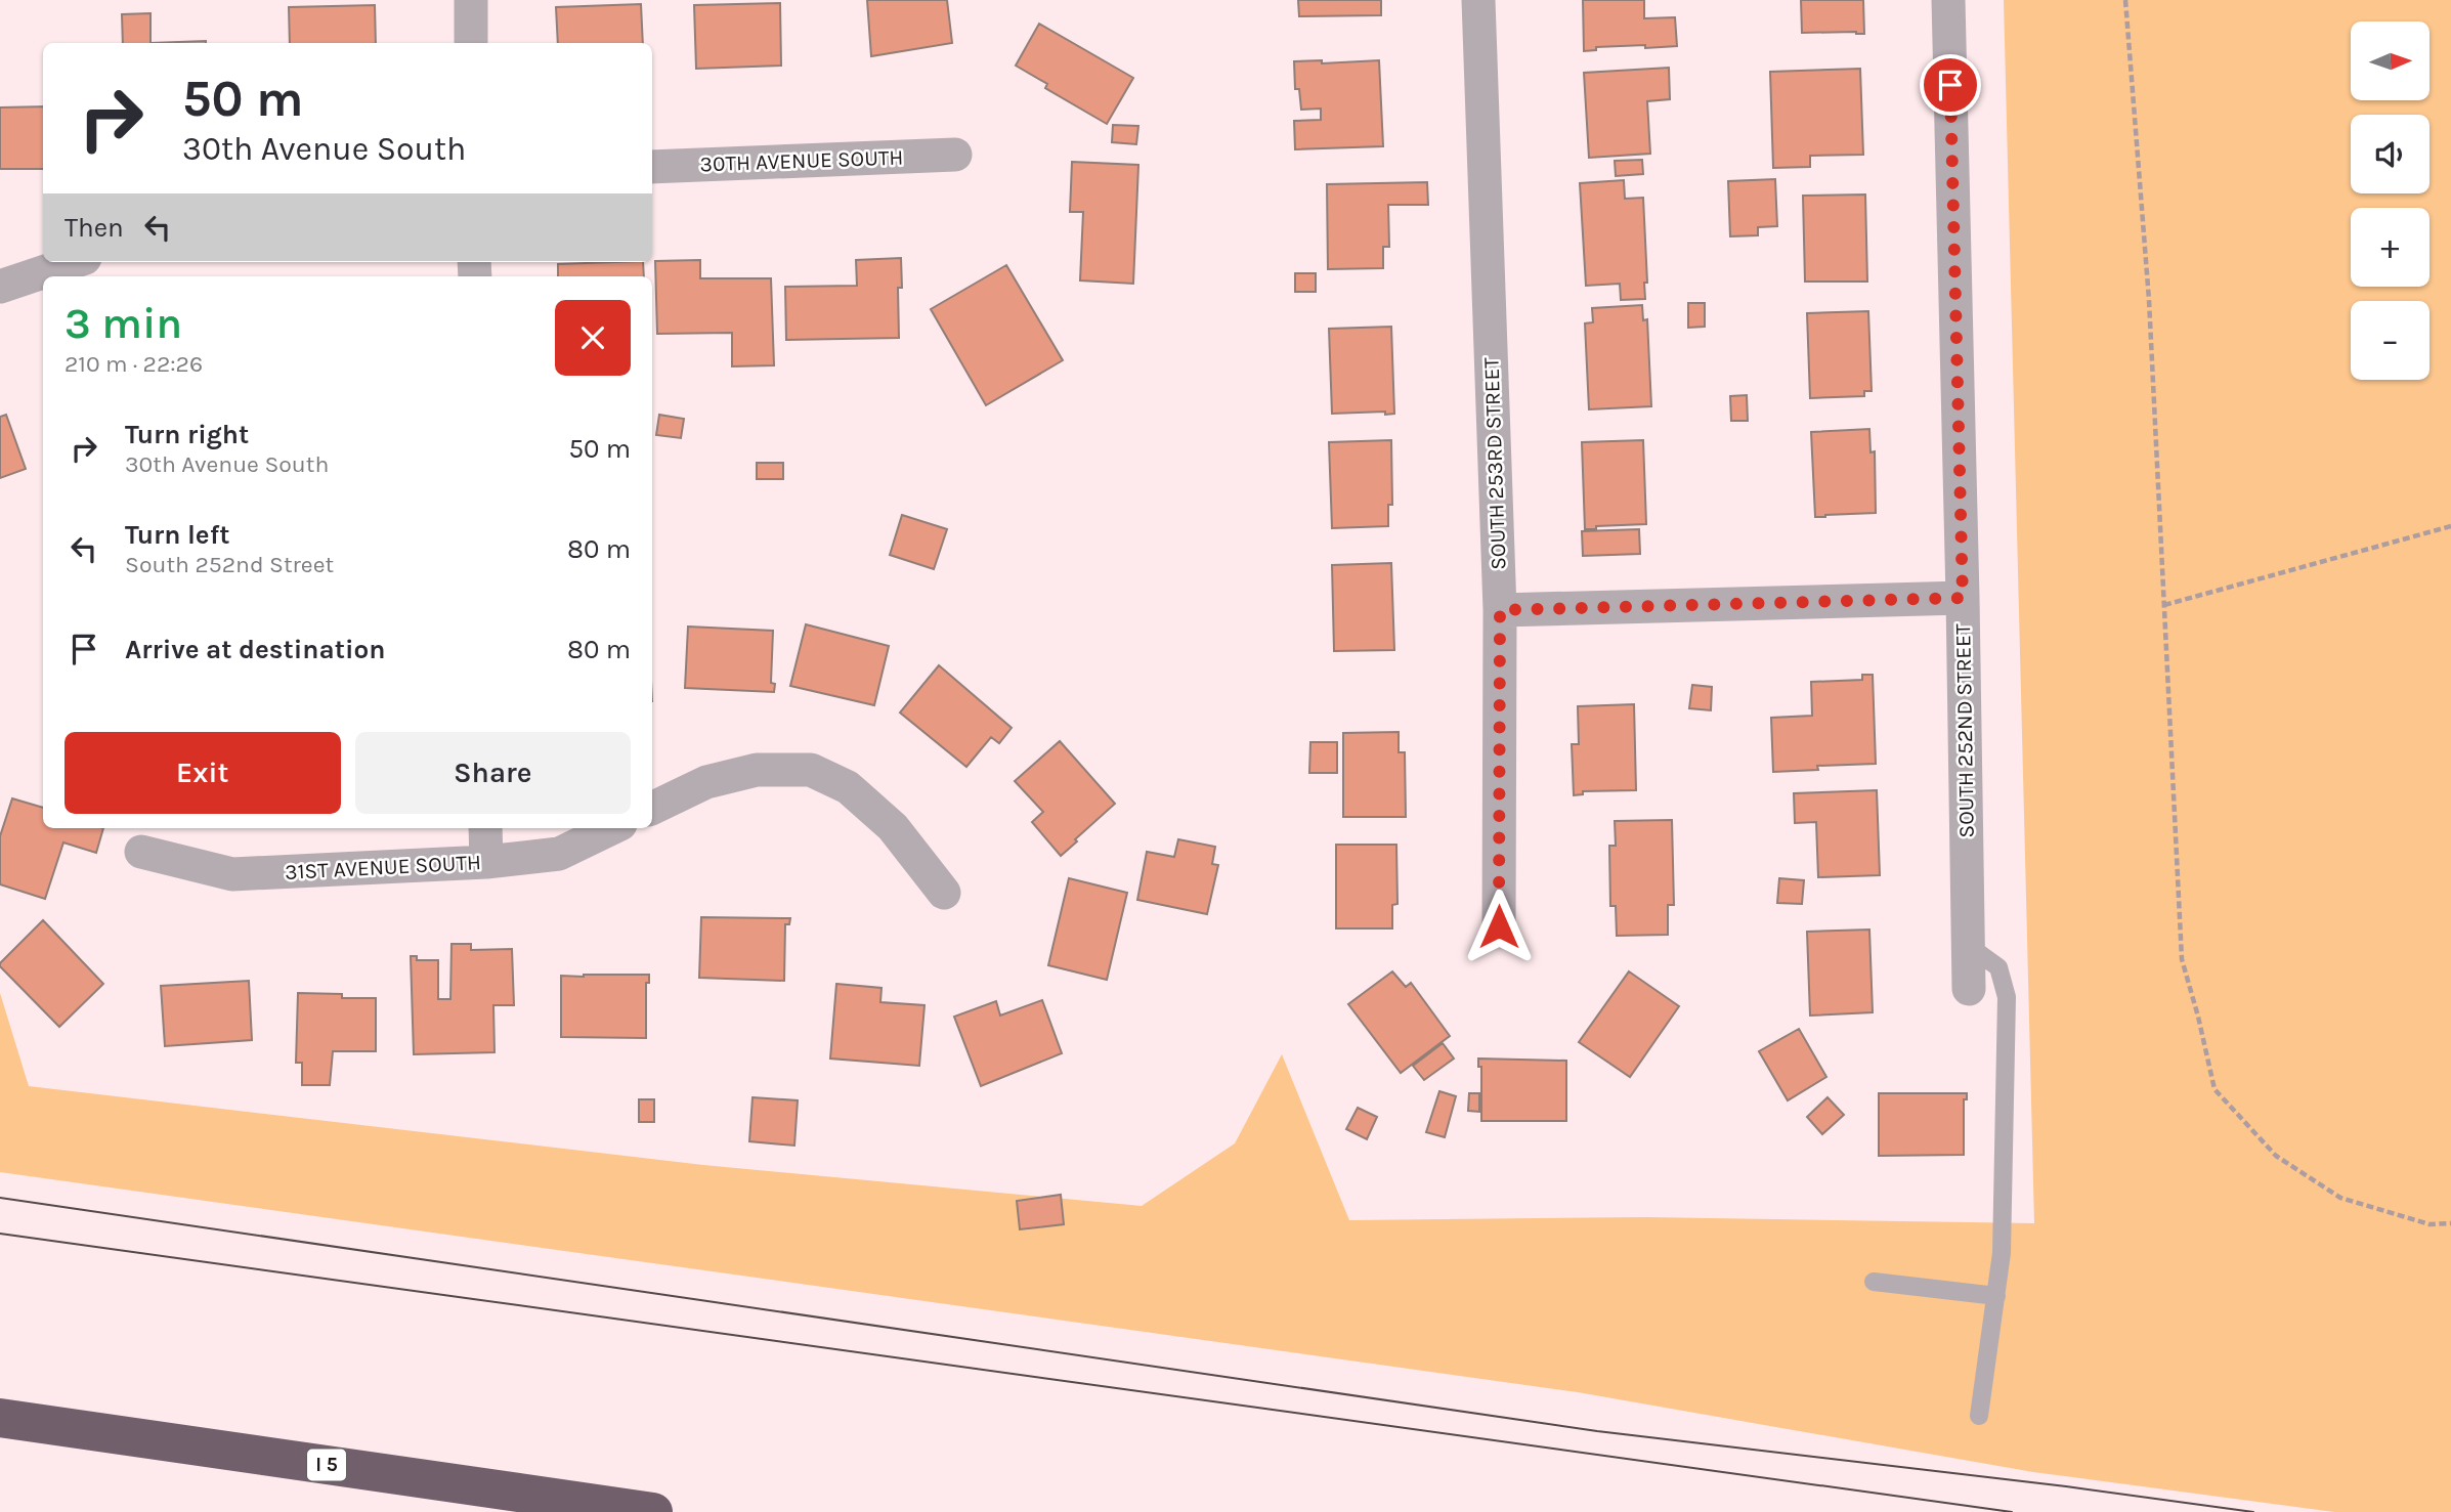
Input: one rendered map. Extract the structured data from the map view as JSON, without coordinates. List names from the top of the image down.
{
  "streets": {
    "highway": ["I 5"],
    "street": [
      "30TH AVENUE SOUTH",
      "SOUTH 253RD STREET",
      "SOUTH 252ND STREET",
      "31ST AVENUE SOUTH"
    ]
  },
  "north": "right",
  "page": {
    "map_buttons": ["+", "−"],
    "turn": ["50 m", "30th Avenue South"],
    "then": "Then",
    "heading": ["3 min", "210 m · 22:26"],
    "list": [
      {
        "name": "Turn right",
        "note": "30th Avenue South",
        "value": "50 m"
      },
      {
        "name": "Turn left",
        "note": "South 252nd Street",
        "value": "80 m"
      },
      {
        "name": "Arrive at destination",
        "value": "80 m"
      }
    ],
    "buttons": ["Exit", "Share"]
  }
}
